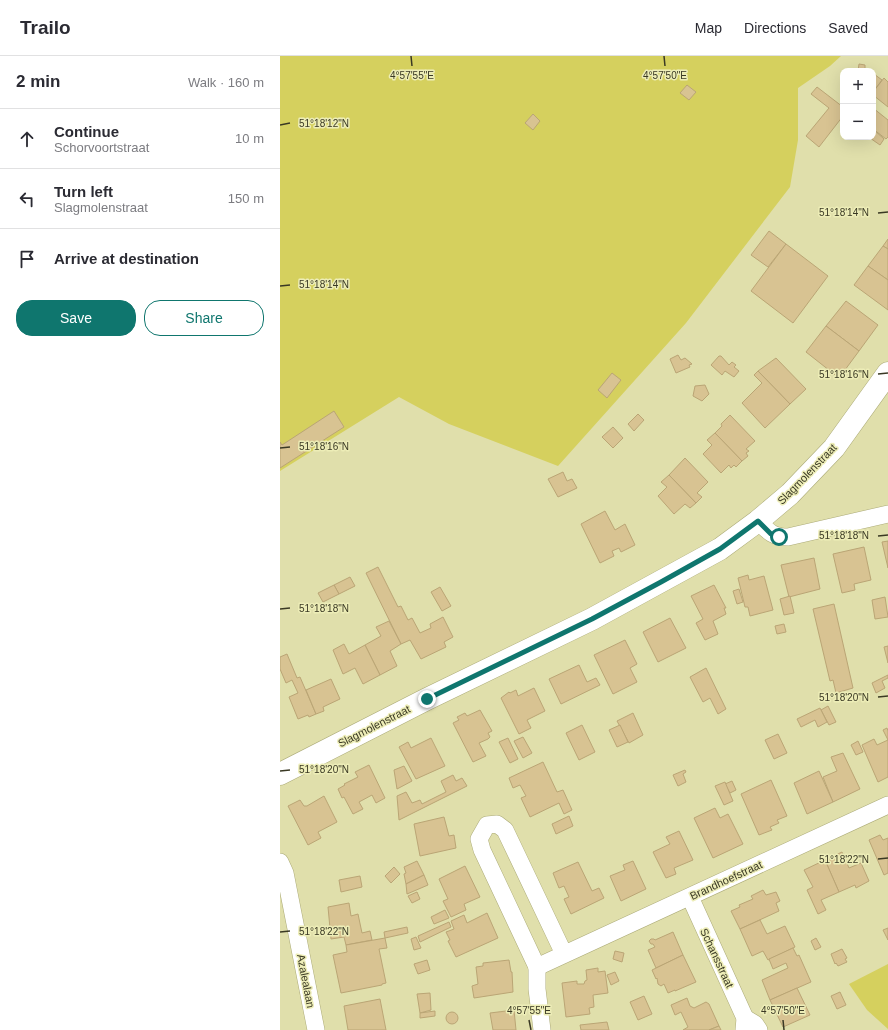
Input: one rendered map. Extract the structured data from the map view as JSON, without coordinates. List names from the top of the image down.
{
  "streets": {
    "street": [
      "Slagmolenstraat",
      "Brandhoefstraat",
      "Schansstraat",
      "Azalealaan"
    ]
  },
  "crossings": [
    ["Brandhoefstraat", "Schansstraat"]
  ],
  "page": {
    "header": "Trailo",
    "nav": ["Map", "Directions", "Saved"],
    "heading": ["2 min", "Walk · 160 m"],
    "map_buttons": ["+", "−"],
    "list": [
      ["Continue", "Schorvoortstraat", "10 m"],
      ["Turn left", "Slagmolenstraat", "150 m"],
      "Arrive at destination"
    ],
    "buttons": ["Save", "Share"]
  },
  "coordinates": [
    "4°57'55\"E",
    "4°57'50\"E",
    "51°18'12\"N",
    "51°18'14\"N",
    "51°18'16\"N",
    "51°18'18\"N",
    "51°18'20\"N",
    "51°18'22\"N"
  ]
}
